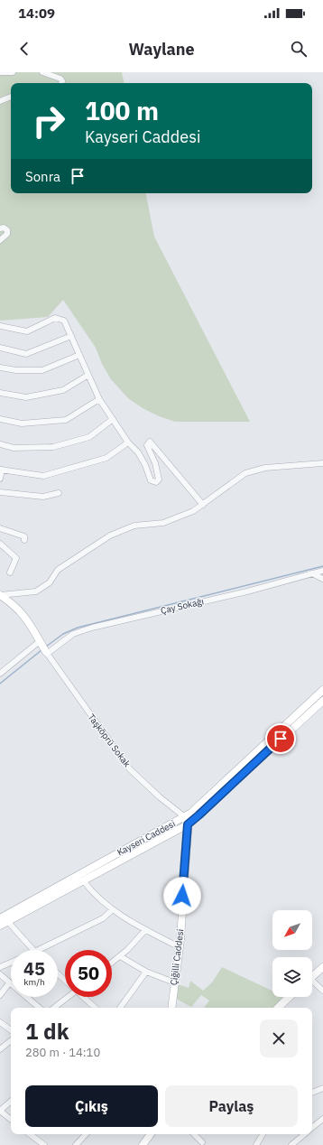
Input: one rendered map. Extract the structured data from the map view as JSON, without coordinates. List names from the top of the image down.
{
  "streets": {
    "main road": ["Kayseri Caddesi", "Çiğilli Caddesi"],
    "street": ["Çay Sokağı", "Taşköprü Sokak"]
  },
  "crossings": [
    ["Çay Sokağı", "Taşköprü Sokak"],
    ["Taşköprü Sokak", "Kayseri Caddesi"],
    ["Taşköprü Sokak", "Çiğilli Caddesi"],
    ["Kayseri Caddesi", "Çiğilli Caddesi"]
  ],
  "north": "bottom left",
  "page": {
    "status": "14:09",
    "header": "Waylane",
    "turn": ["100 m", "Kayseri Caddesi"],
    "then": "Sonra",
    "speed": "45 km/h",
    "limit": "50",
    "heading": ["1 dk", "280 m · 14:10"],
    "buttons": ["Çıkış", "Paylaş"]
  }
}
